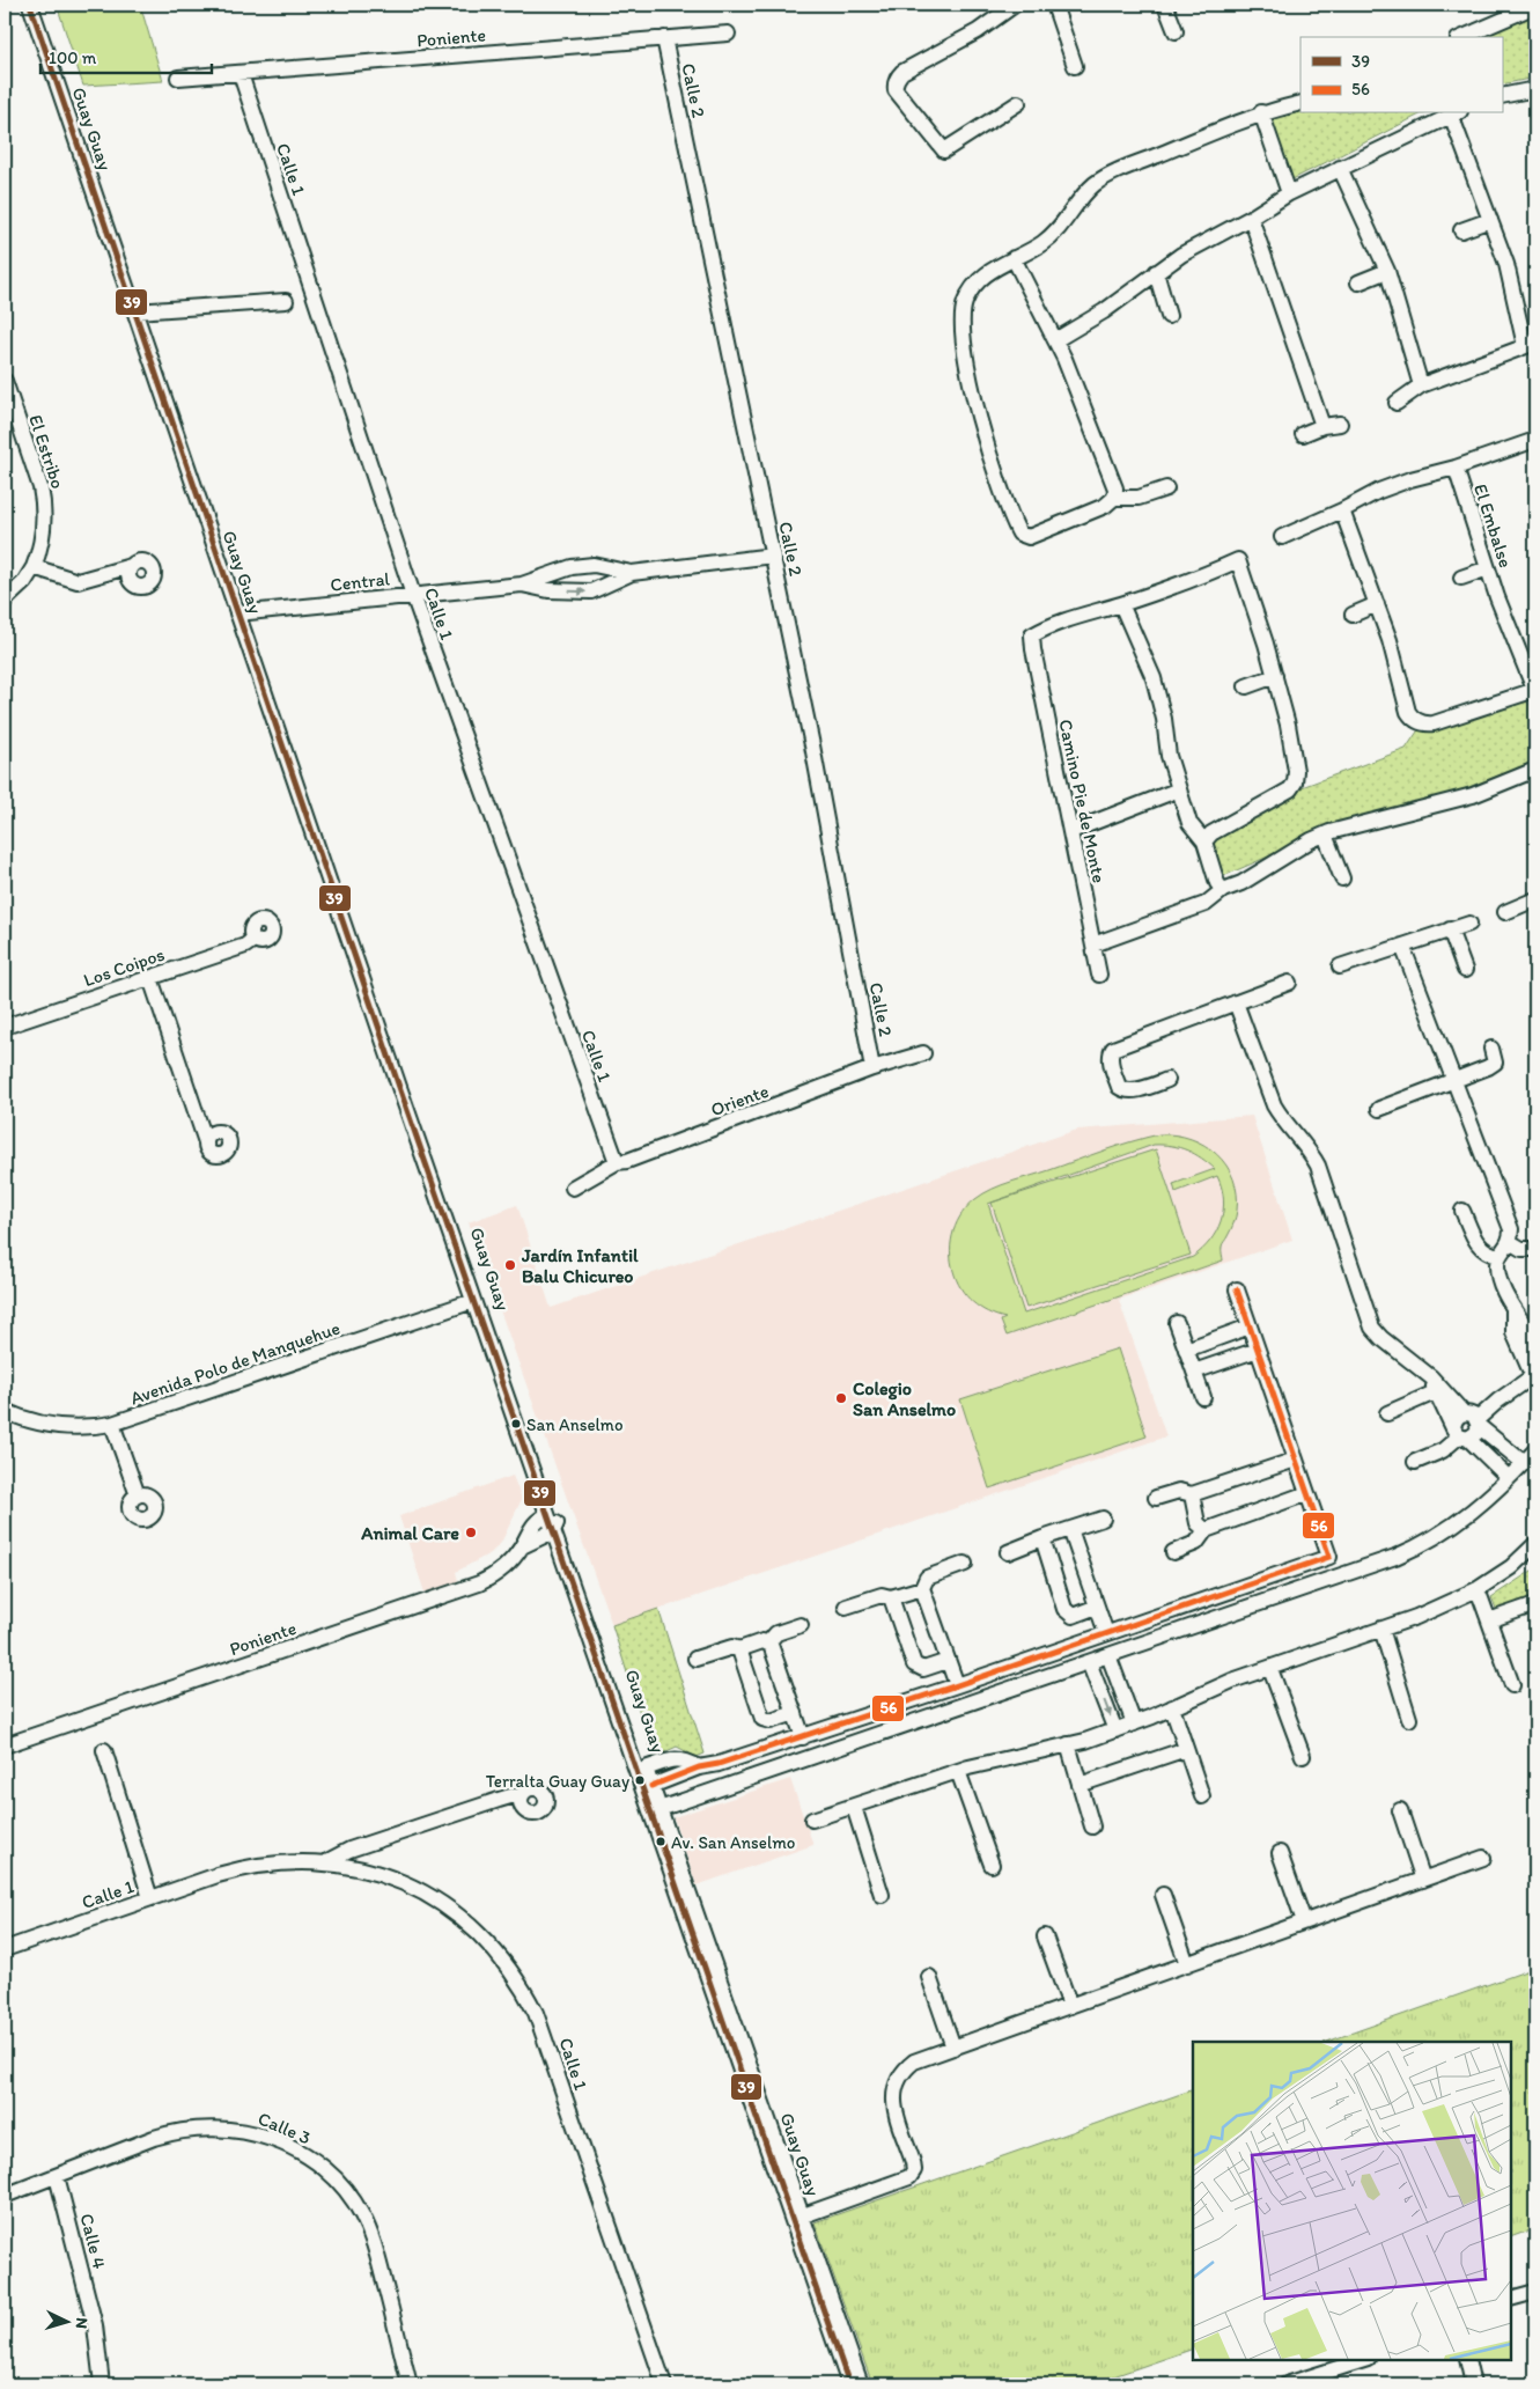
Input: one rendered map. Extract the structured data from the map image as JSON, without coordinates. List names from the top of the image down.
{
  "streets": {
    "street": [
      "Poniente",
      "Calle 2",
      "Guay Guay",
      "Calle 1",
      "El Estribo",
      "El Embalse",
      "Central",
      "Camino Pie de Monte",
      "Los Coipos",
      "Oriente",
      "Avenida Polo de Manquehue",
      "Calle 3",
      "Calle 4"
    ]
  },
  "crossings": [
    ["Poniente", "Calle 2"],
    ["Poniente", "Guay Guay"],
    ["Poniente", "Calle 1"],
    ["Calle 2", "Central"],
    ["Calle 2", "Oriente"],
    ["Guay Guay", "Central"],
    ["Guay Guay", "Avenida Polo de Manquehue"],
    ["Calle 1", "Central"],
    ["Calle 1", "Oriente"],
    ["Calle 3", "Calle 4"]
  ],
  "places": [
    "Jardín Infantil Balu Chicureo",
    "Colegio San Anselmo",
    "San Anselmo",
    "Animal Care",
    "Terralta Guay Guay",
    "Av. San Anselmo"
  ],
  "lines": ["transit line 39", "transit line 56"],
  "legend": ["39", "56"],
  "scale_bar": "100 m",
  "north": "right"
}
